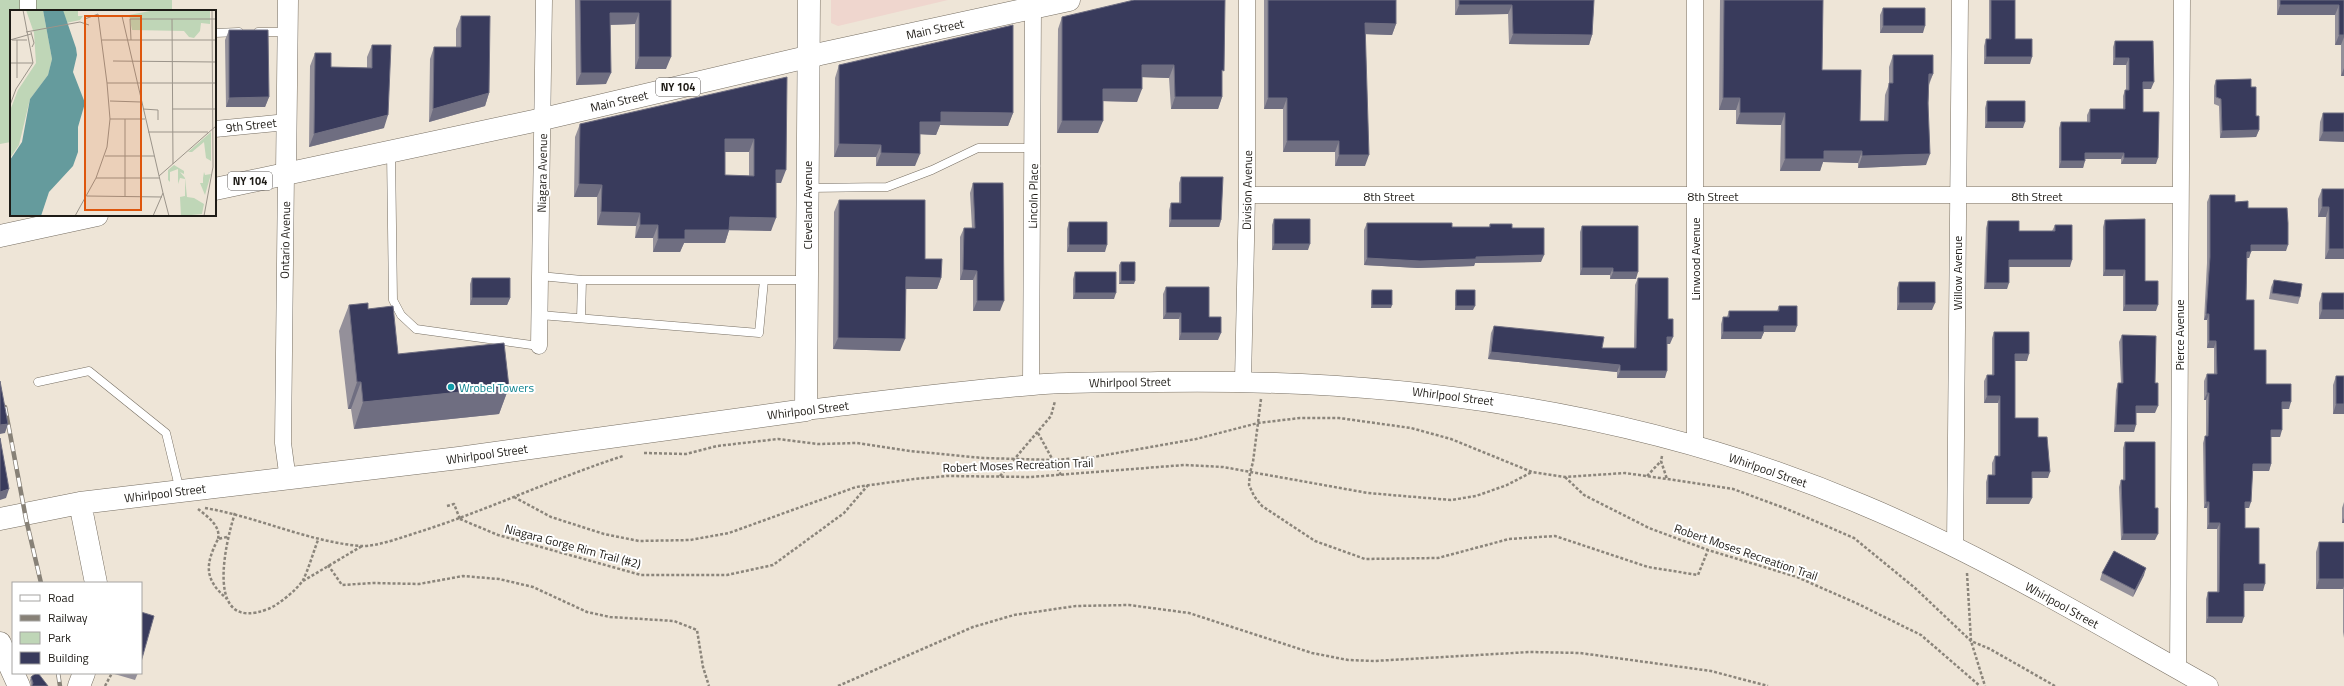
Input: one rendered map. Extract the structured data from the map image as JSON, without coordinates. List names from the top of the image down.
{
  "streets": {
    "main road": [
      "Main Street",
      "NY 104",
      "Cleveland Avenue",
      "Whirlpool Street"
    ],
    "street": [
      "9th Street",
      "Niagara Avenue",
      "Division Avenue",
      "Lincoln Place",
      "8th Street",
      "Ontario Avenue",
      "Linwood Avenue",
      "Willow Avenue",
      "Pierce Avenue"
    ],
    "path": ["Robert Moses Recreation Trail", "Niagara Gorge Rim Trail (#2)"]
  },
  "crossings": [
    ["Main Street", "Niagara Avenue"],
    ["Main Street", "Lincoln Place"],
    ["Main Street", "Cleveland Avenue"],
    ["Main Street", "Ontario Avenue"],
    ["9th Street", "Ontario Avenue"],
    ["Division Avenue", "8th Street"],
    ["Division Avenue", "Whirlpool Street"],
    ["Lincoln Place", "Whirlpool Street"],
    ["8th Street", "Linwood Avenue"],
    ["8th Street", "Willow Avenue"],
    ["8th Street", "Pierce Avenue"],
    ["Cleveland Avenue", "Whirlpool Street"],
    ["Ontario Avenue", "Whirlpool Street"],
    ["Linwood Avenue", "Whirlpool Street"],
    ["Willow Avenue", "Whirlpool Street"],
    ["Pierce Avenue", "Whirlpool Street"],
    ["Robert Moses Recreation Trail", "Niagara Gorge Rim Trail (#2)"]
  ],
  "places": ["Wrobel Towers"],
  "legend": [
    "Road",
    "Railway",
    "Park",
    "Building"
  ]
}
